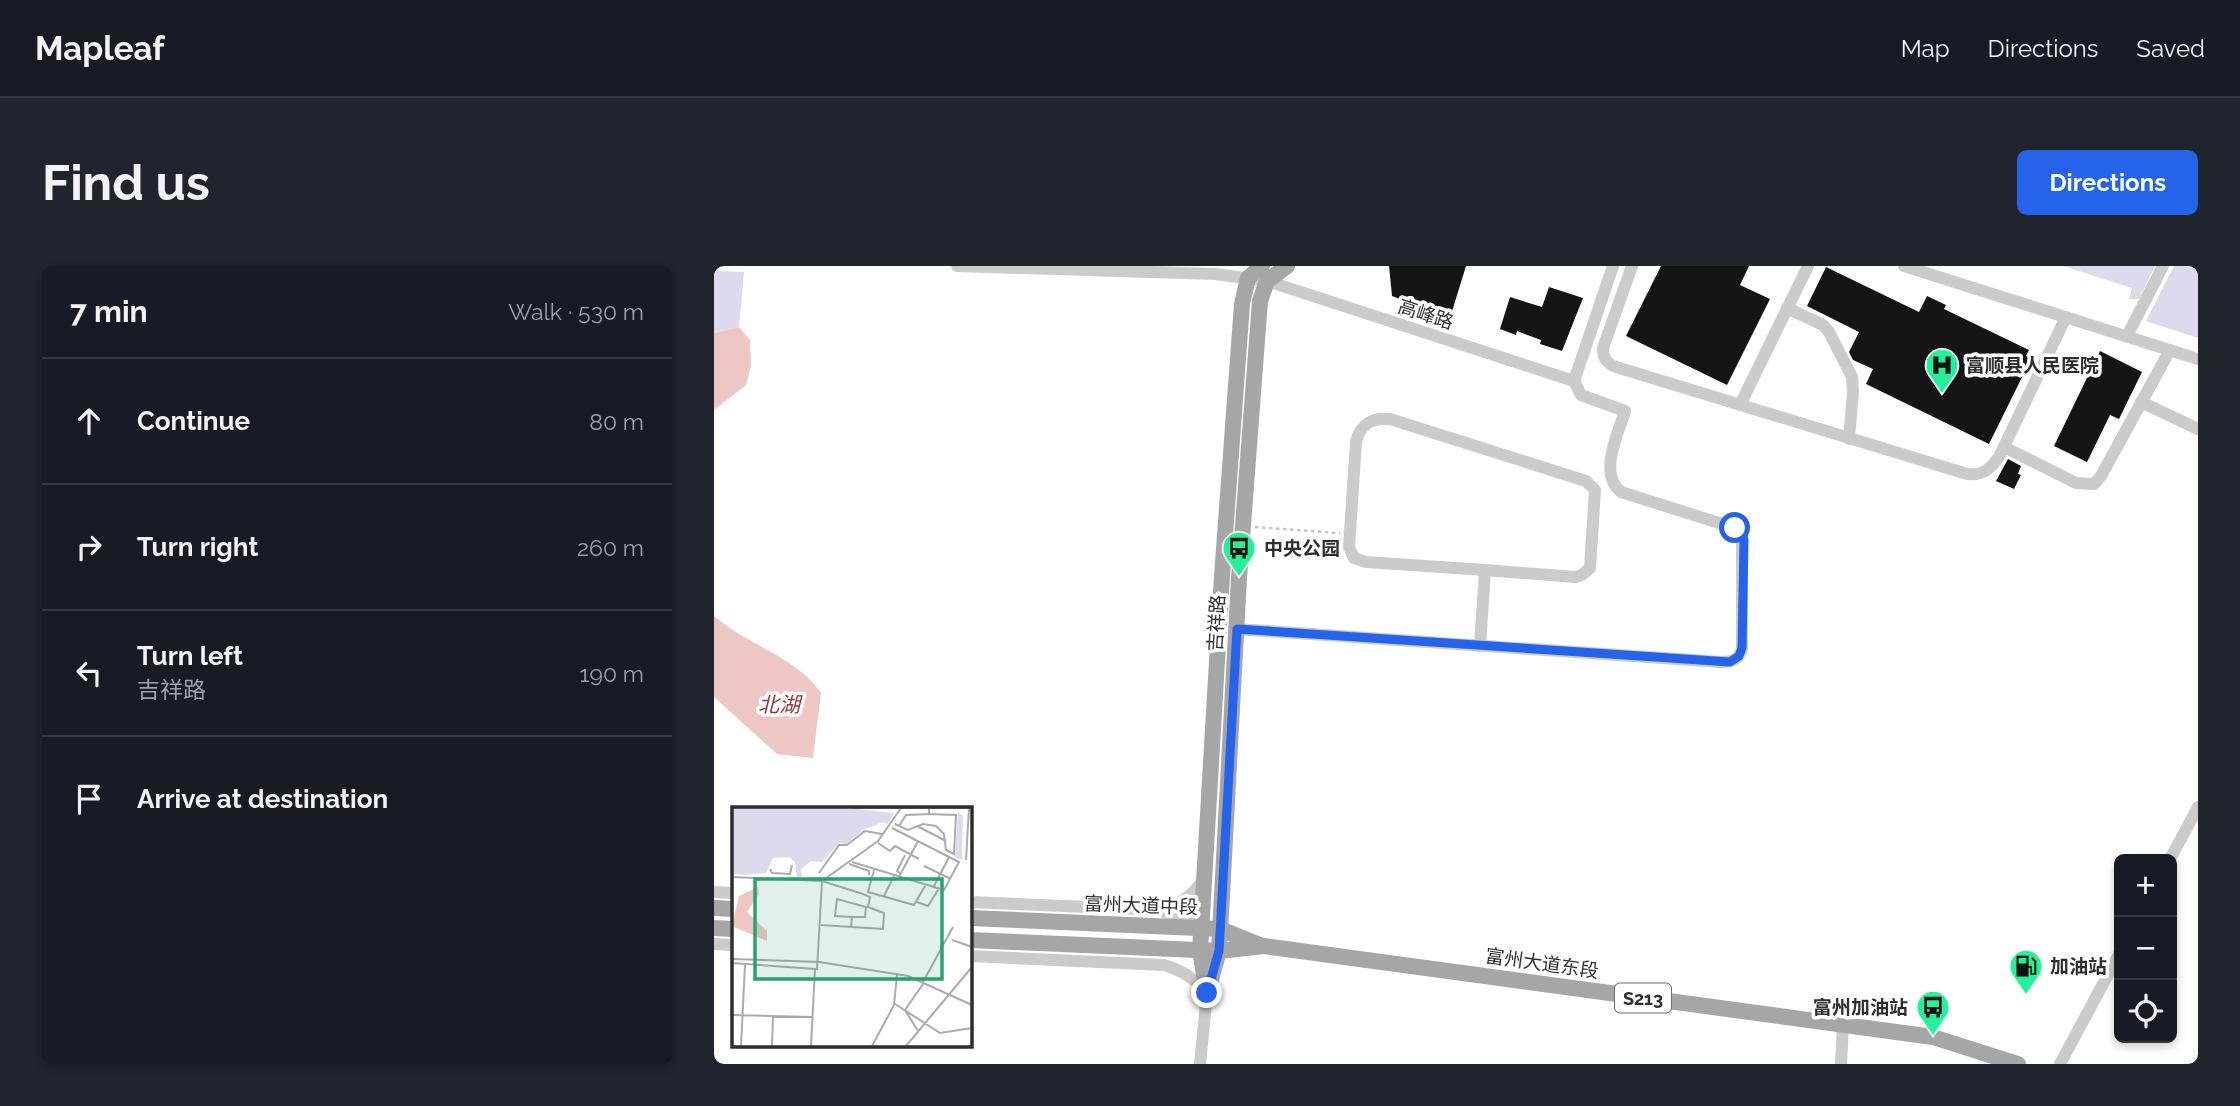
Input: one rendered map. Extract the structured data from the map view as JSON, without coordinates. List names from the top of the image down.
{
  "streets": {
    "main road": [
      "吉祥路",
      "富州大道中段",
      "富州大道东段",
      "S213"
    ],
    "street": ["高峰路"]
  },
  "crossings": [
    ["高峰路", "吉祥路"],
    ["吉祥路", "富州大道中段"],
    ["吉祥路", "S213"],
    ["富州大道中段", "富州大道东段"],
    ["富州大道中段", "S213"],
    ["富州大道东段", "S213"]
  ],
  "water": ["北湖"],
  "places": {
    "hospital": ["富顺县人民医院"],
    "bus stop": ["中央公园", "富州加油站"],
    "fuel station": ["加油站"]
  },
  "page": {
    "header": "Mapleaf",
    "nav": ["Map", "Directions", "Saved"],
    "buttons": "Directions",
    "title": "Find us",
    "heading": ["7 min", "Walk · 530 m"],
    "list": [
      ["Continue", "80 m"],
      ["Turn right", "260 m"],
      ["Turn left", "吉祥路", "190 m"],
      "Arrive at destination"
    ],
    "map_buttons": ["+", "−"]
  }
}
